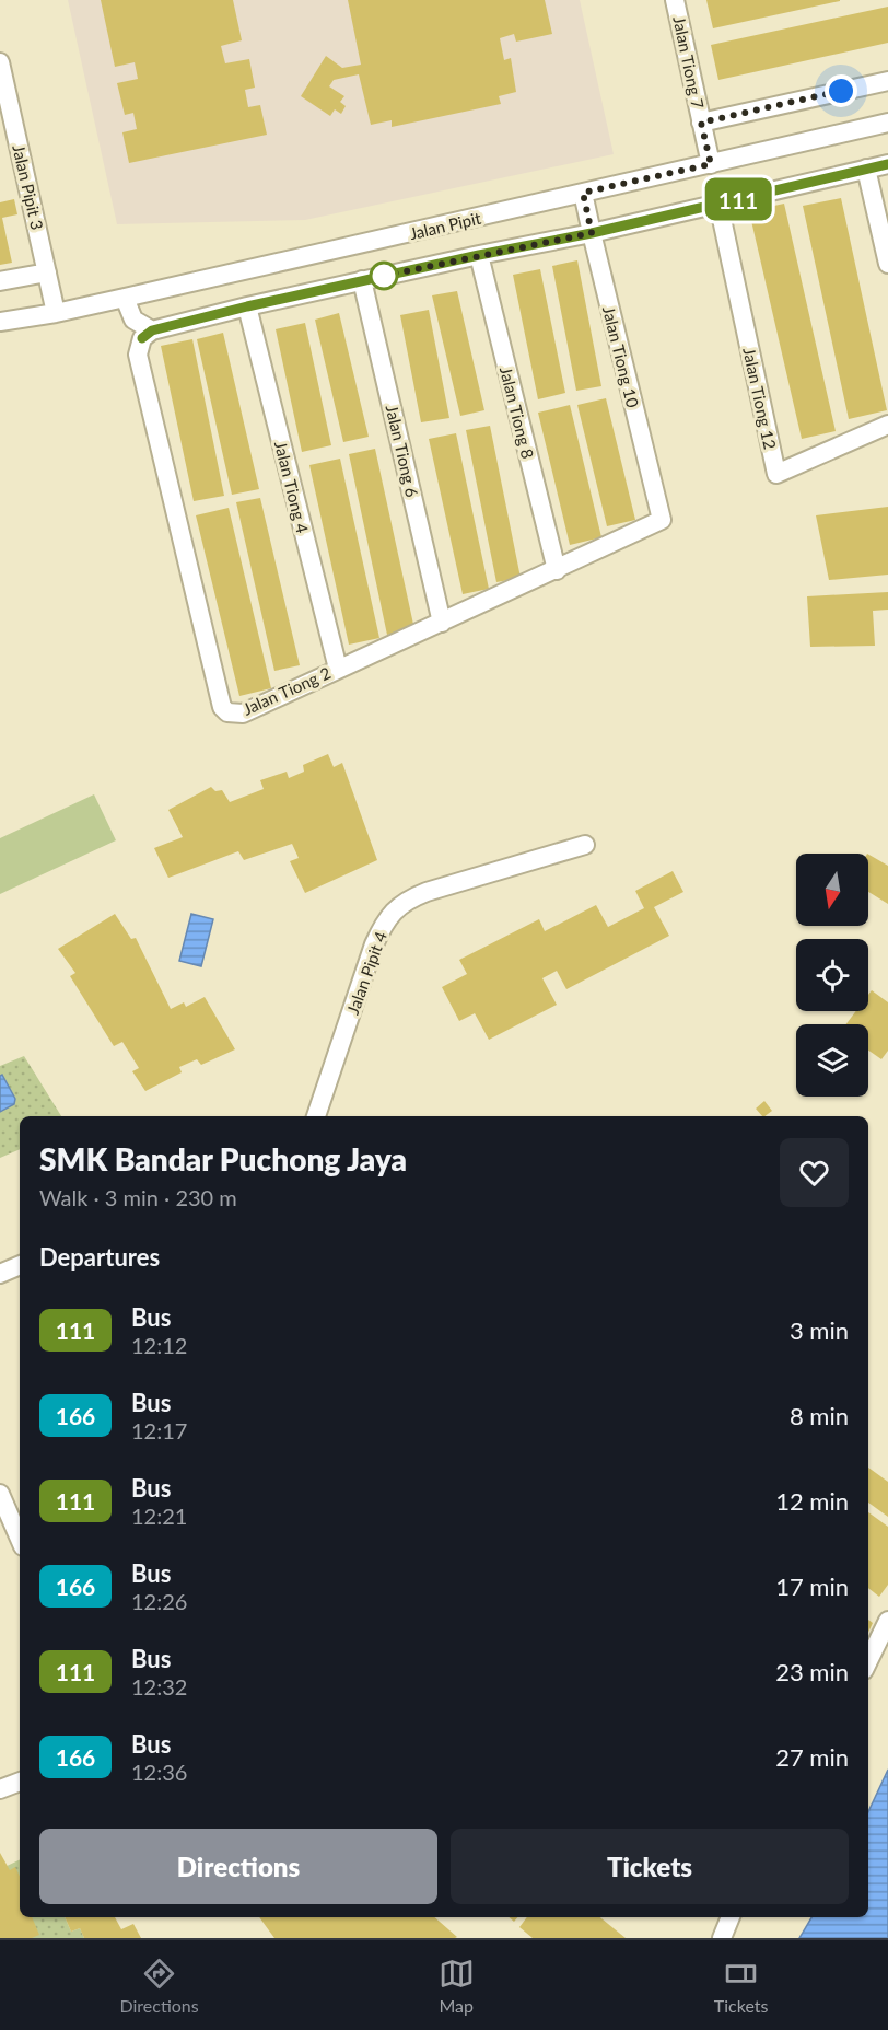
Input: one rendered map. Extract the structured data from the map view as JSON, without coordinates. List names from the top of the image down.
{
  "streets": {
    "street": [
      "Jalan Tiong 7",
      "Jalan Pipit 3",
      "Jalan Pipit",
      "Jalan Tiong 10",
      "Jalan Tiong 12",
      "Jalan Tiong 8",
      "Jalan Tiong 6",
      "Jalan Tiong 4",
      "Jalan Tiong 2",
      "Jalan Pipit 4"
    ]
  },
  "crossings": [
    ["Jalan Tiong 7", "Jalan Pipit"],
    ["Jalan Pipit 3", "Jalan Pipit"],
    ["Jalan Pipit", "Jalan Tiong 10"],
    ["Jalan Tiong 10", "Jalan Tiong 2"],
    ["Jalan Tiong 8", "Jalan Tiong 2"],
    ["Jalan Tiong 6", "Jalan Tiong 2"],
    ["Jalan Tiong 4", "Jalan Tiong 2"]
  ],
  "lines": ["bus line 111"],
  "north": "bottom",
  "page": {
    "on_map": "111",
    "heading": [
      ["SMK Bandar Puchong Jaya", "Walk · 3 min · 230 m"],
      "Departures"
    ],
    "list": [
      {
        "mark": "111",
        "name": "Bus",
        "note": "12:12",
        "value": "3 min"
      },
      {
        "mark": "166",
        "name": "Bus",
        "note": "12:17",
        "value": "8 min"
      },
      {
        "mark": "111",
        "name": "Bus",
        "note": "12:21",
        "value": "12 min"
      },
      {
        "mark": "166",
        "name": "Bus",
        "note": "12:26",
        "value": "17 min"
      },
      {
        "mark": "111",
        "name": "Bus",
        "note": "12:32",
        "value": "23 min"
      },
      {
        "mark": "166",
        "name": "Bus",
        "note": "12:36",
        "value": "27 min"
      }
    ],
    "buttons": ["Directions", "Tickets"],
    "tabs": ["Directions", "Map", "Tickets"]
  }
}
